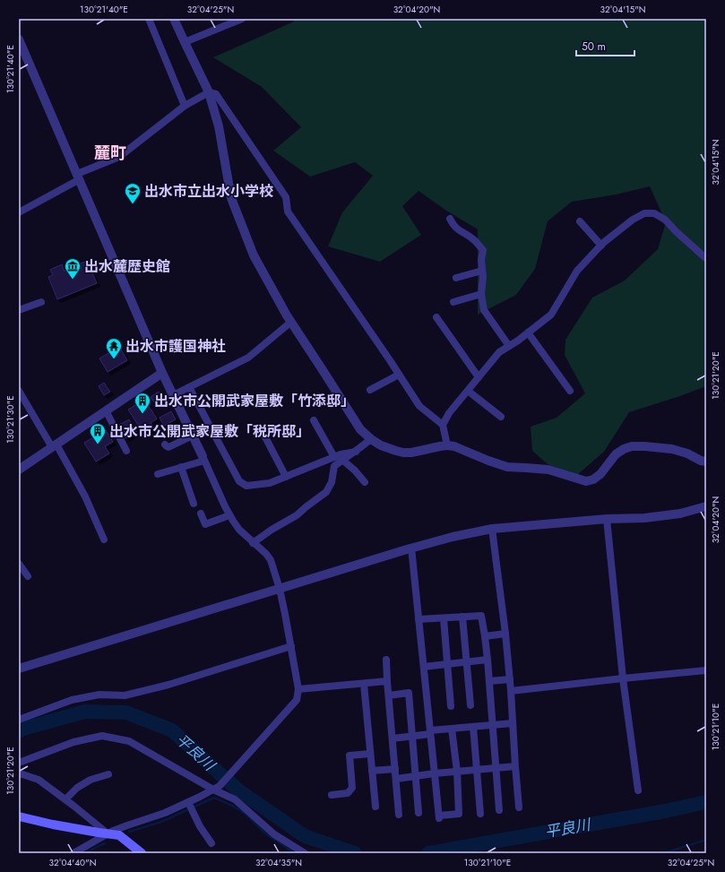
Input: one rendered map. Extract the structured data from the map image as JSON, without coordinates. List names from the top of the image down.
{
  "districts": ["麓町"],
  "water": ["平良川"],
  "places": {
    "school or university": ["出水市立出水小学校"],
    "museum": ["出水麓歴史館"],
    "temple": ["出水市護国神社"],
    "building": ["出水市公開武家屋敷「竹添邸」", "出水市公開武家屋敷「税所邸」"]
  },
  "scale_bar": "50 m",
  "coordinates": [
    "130°21'40\"E",
    "32°04'25\"N",
    "32°04'20\"N",
    "32°04'15\"N",
    "130°21'20\"E",
    "130°21'30\"E",
    "130°21'10\"E",
    "32°04'40\"N",
    "32°04'35\"N"
  ]
}
